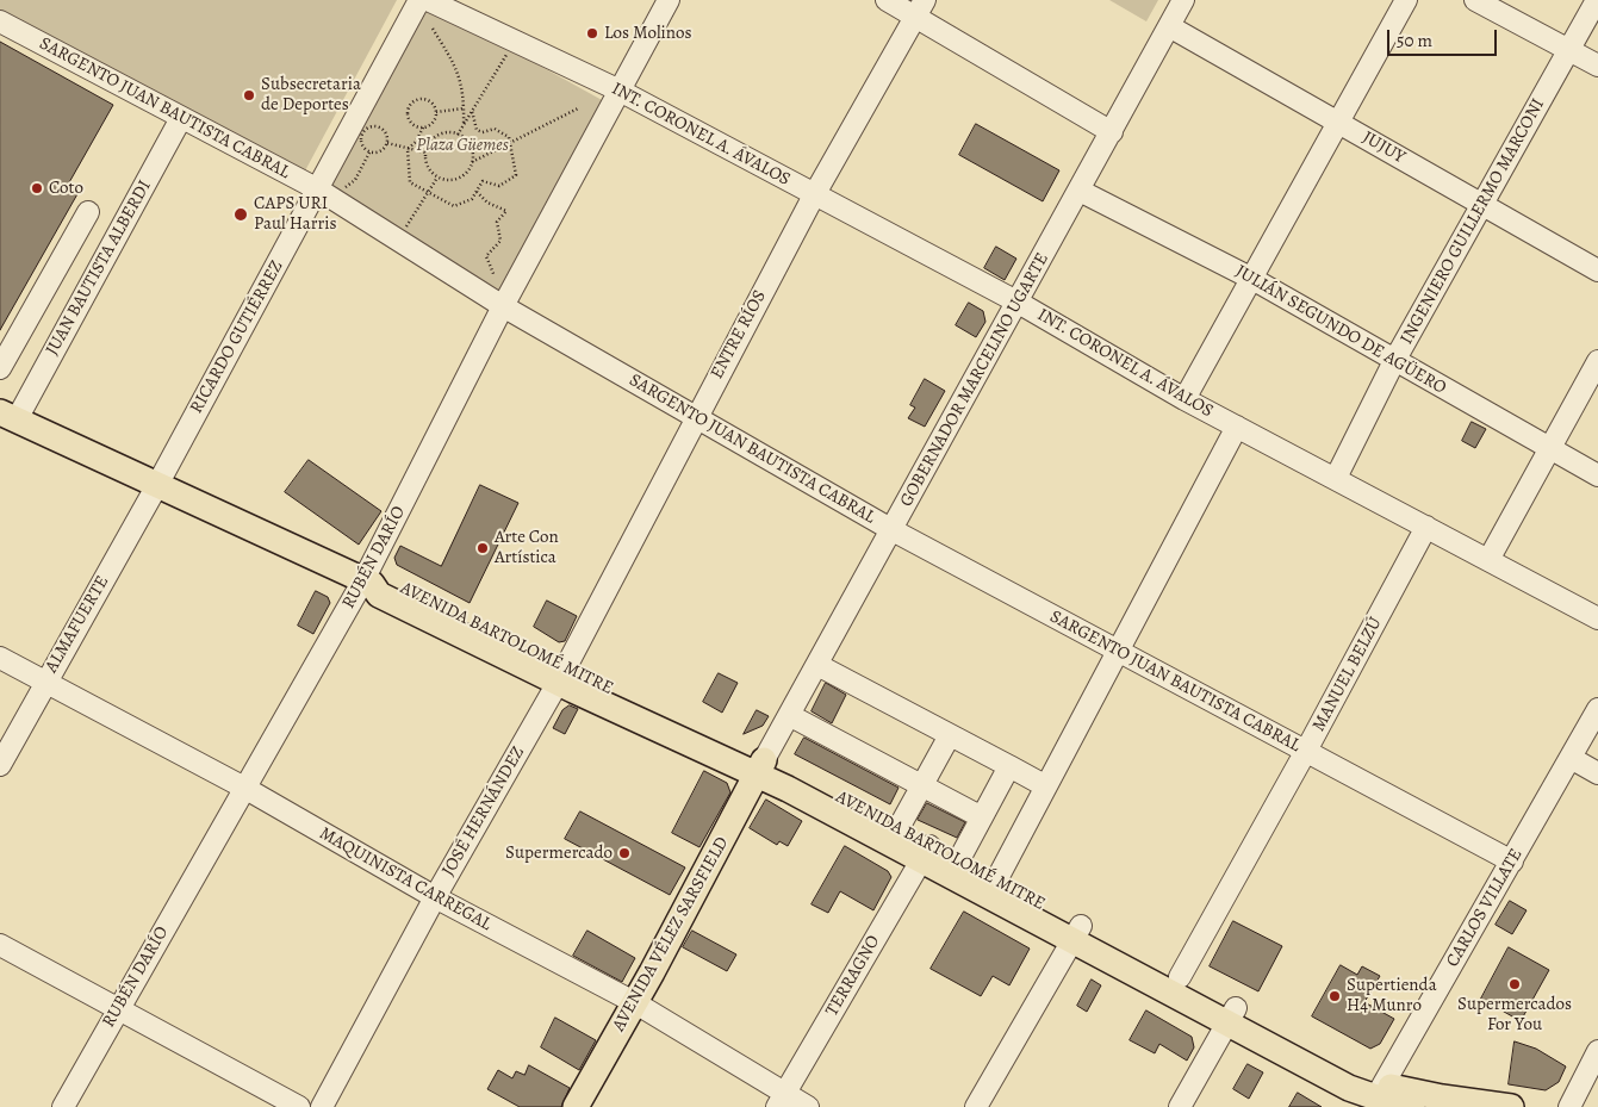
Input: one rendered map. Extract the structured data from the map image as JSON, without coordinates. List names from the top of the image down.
{
  "streets": {
    "main road": ["AVENIDA BARTOLOMÉ MITRE", "AVENIDA VÉLEZ SARSFIELD"],
    "street": [
      "SARGENTO JUAN BAUTISTA CABRAL",
      "INT. CORONEL A. ÁVALOS",
      "JUJUY",
      "INGENIERO GUILLERMO MARCONI",
      "JUAN BAUTISTA ALBERDI",
      "JULIÁN SEGUNDO DE AGÜERO",
      "ENTRE RÍOS",
      "RICARDO GUTIÉRREZ",
      "GOBERNADOR MARCELINO UGARTE",
      "RUBÉN DARÍO",
      "ALMAFUERTE",
      "MANUEL BELZÚ",
      "JOSÉ HERNÁNDEZ",
      "MAQUINISTA CARREGAL",
      "CARLOS VILLATE",
      "TERRAGNO"
    ]
  },
  "crossings": [
    ["SARGENTO JUAN BAUTISTA CABRAL", "JUAN BAUTISTA ALBERDI"],
    ["SARGENTO JUAN BAUTISTA CABRAL", "ENTRE RÍOS"],
    ["SARGENTO JUAN BAUTISTA CABRAL", "RICARDO GUTIÉRREZ"],
    ["SARGENTO JUAN BAUTISTA CABRAL", "GOBERNADOR MARCELINO UGARTE"],
    ["SARGENTO JUAN BAUTISTA CABRAL", "RUBÉN DARÍO"],
    ["SARGENTO JUAN BAUTISTA CABRAL", "MANUEL BELZÚ"],
    ["SARGENTO JUAN BAUTISTA CABRAL", "CARLOS VILLATE"],
    ["INT. CORONEL A. ÁVALOS", "INGENIERO GUILLERMO MARCONI"],
    ["INT. CORONEL A. ÁVALOS", "ENTRE RÍOS"],
    ["INT. CORONEL A. ÁVALOS", "GOBERNADOR MARCELINO UGARTE"],
    ["INT. CORONEL A. ÁVALOS", "RUBÉN DARÍO"],
    ["INT. CORONEL A. ÁVALOS", "MANUEL BELZÚ"],
    ["JUJUY", "INGENIERO GUILLERMO MARCONI"],
    ["JUJUY", "GOBERNADOR MARCELINO UGARTE"],
    ["INGENIERO GUILLERMO MARCONI", "JULIÁN SEGUNDO DE AGÜERO"],
    ["JUAN BAUTISTA ALBERDI", "AVENIDA BARTOLOMÉ MITRE"],
    ["JULIÁN SEGUNDO DE AGÜERO", "GOBERNADOR MARCELINO UGARTE"],
    ["ENTRE RÍOS", "AVENIDA BARTOLOMÉ MITRE"],
    ["ENTRE RÍOS", "JOSÉ HERNÁNDEZ"],
    ["RICARDO GUTIÉRREZ", "ALMAFUERTE"],
    ["RICARDO GUTIÉRREZ", "AVENIDA BARTOLOMÉ MITRE"],
    ["GOBERNADOR MARCELINO UGARTE", "AVENIDA BARTOLOMÉ MITRE"],
    ["GOBERNADOR MARCELINO UGARTE", "AVENIDA VÉLEZ SARSFIELD"],
    ["RUBÉN DARÍO", "AVENIDA BARTOLOMÉ MITRE"],
    ["RUBÉN DARÍO", "MAQUINISTA CARREGAL"],
    ["ALMAFUERTE", "AVENIDA BARTOLOMÉ MITRE"],
    ["ALMAFUERTE", "MAQUINISTA CARREGAL"],
    ["AVENIDA BARTOLOMÉ MITRE", "MANUEL BELZÚ"],
    ["AVENIDA BARTOLOMÉ MITRE", "JOSÉ HERNÁNDEZ"],
    ["AVENIDA BARTOLOMÉ MITRE", "CARLOS VILLATE"],
    ["AVENIDA BARTOLOMÉ MITRE", "AVENIDA VÉLEZ SARSFIELD"],
    ["AVENIDA BARTOLOMÉ MITRE", "TERRAGNO"],
    ["JOSÉ HERNÁNDEZ", "MAQUINISTA CARREGAL"],
    ["MAQUINISTA CARREGAL", "AVENIDA VÉLEZ SARSFIELD"],
    ["MAQUINISTA CARREGAL", "TERRAGNO"]
  ],
  "parks": ["Plaza Güemes"],
  "places": [
    "Los Molinos",
    "Subsecretaria de Deportes",
    "Coto",
    "CAPS URI Paul Harris",
    "Arte Con Artística",
    "Supermercado",
    "Supermercados For You",
    "Supertienda H4 Munro"
  ],
  "scale_bar": "50 m"
}
